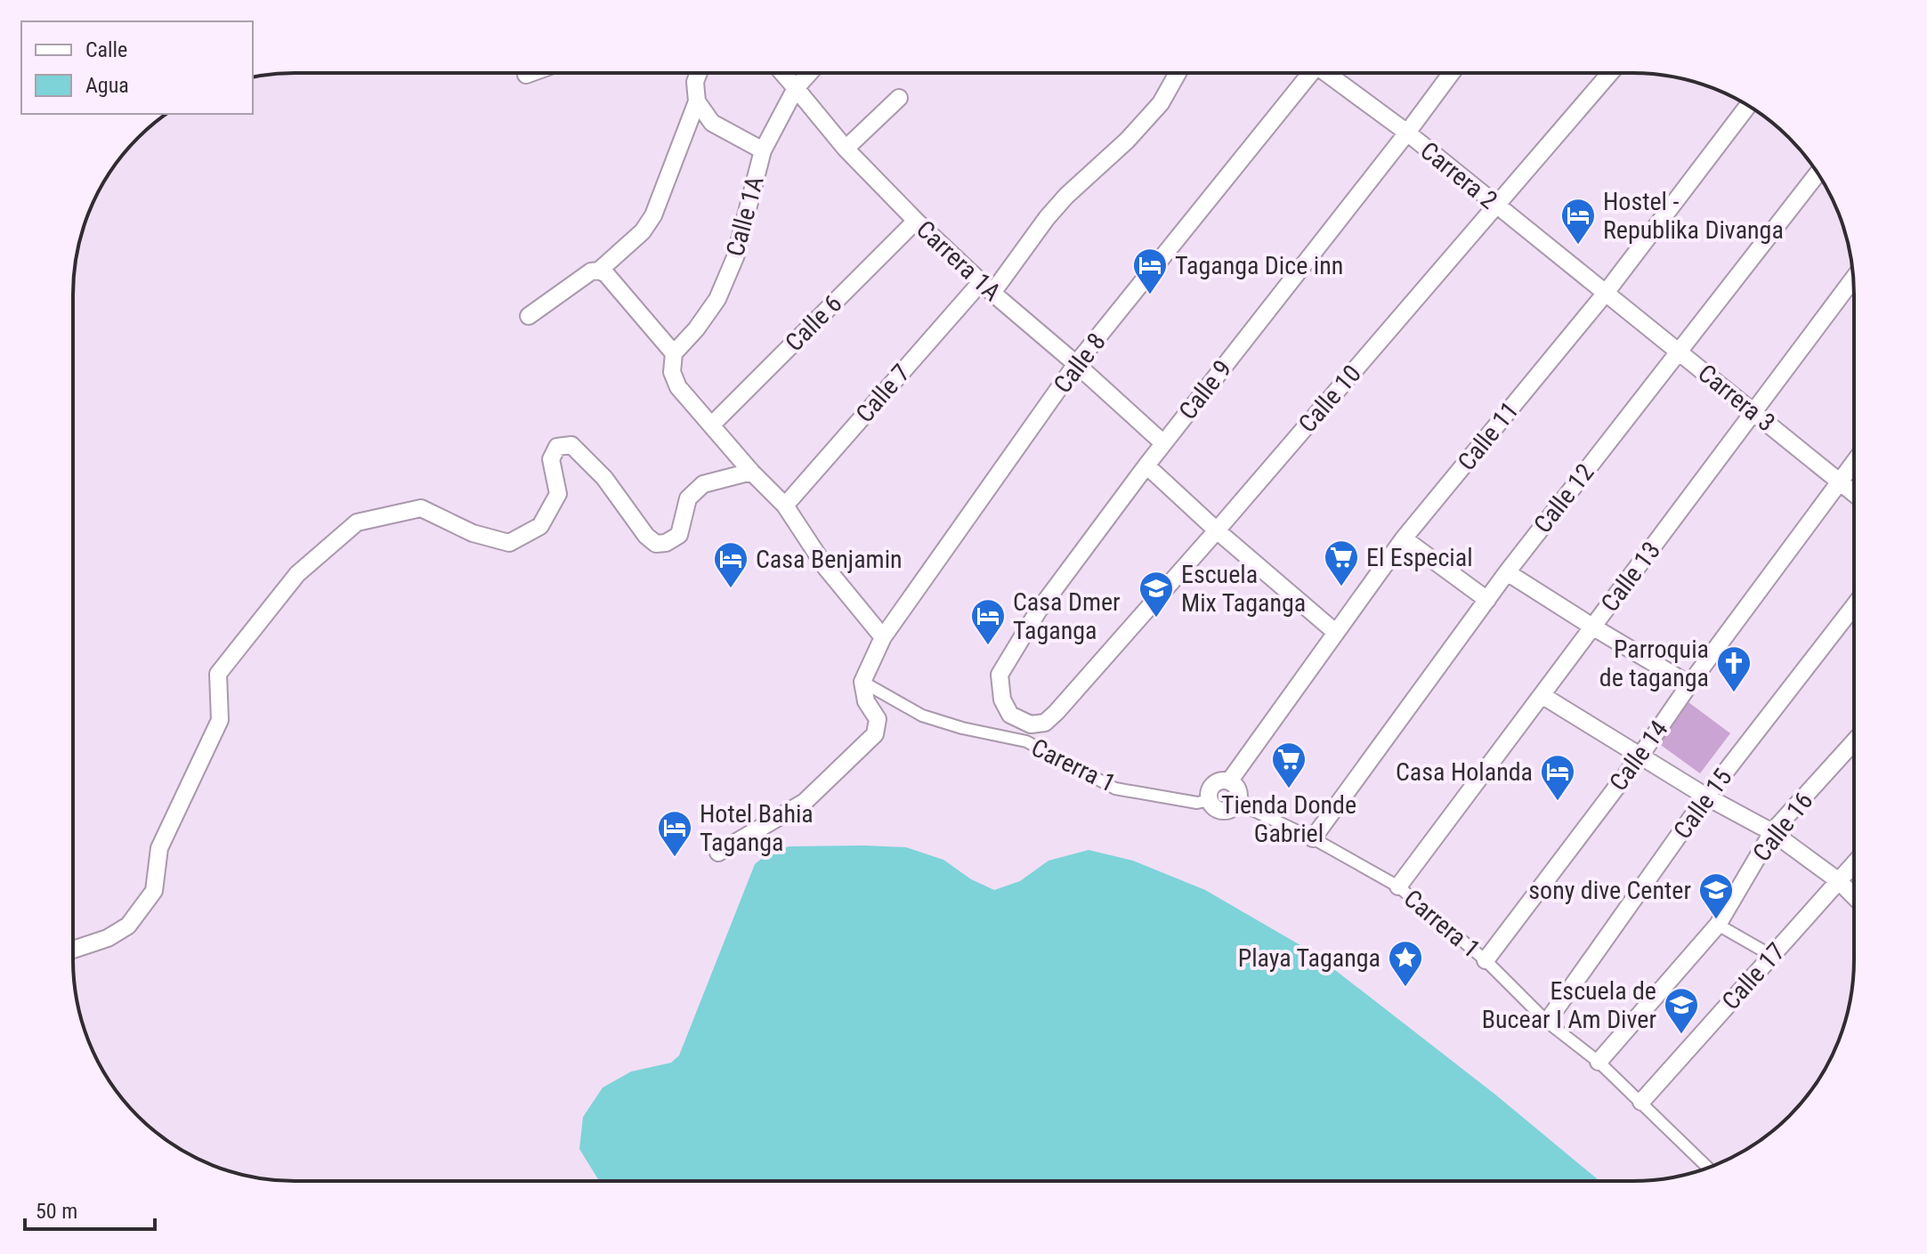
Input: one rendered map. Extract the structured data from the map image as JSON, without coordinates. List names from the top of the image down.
{
  "streets": {
    "street": [
      "Carrera 2",
      "Calle 1A",
      "Carrera 1A",
      "Calle 6",
      "Calle 8",
      "Calle 9",
      "Calle 7",
      "Carrera 3",
      "Calle 10",
      "Calle 11",
      "Calle 12",
      "Calle 13",
      "Calle 14",
      "Carerra 1",
      "Calle 15",
      "Calle 16",
      "Carrera 1",
      "Calle 17"
    ]
  },
  "crossings": [
    ["Carrera 2", "Calle 9"],
    ["Carrera 2", "Carrera 3"],
    ["Carrera 2", "Calle 10"],
    ["Carrera 2", "Calle 11"],
    ["Calle 1A", "Carrera 1A"],
    ["Carrera 1A", "Calle 6"],
    ["Carrera 1A", "Calle 8"],
    ["Carrera 1A", "Calle 9"],
    ["Carrera 1A", "Calle 7"],
    ["Calle 8", "Carerra 1"],
    ["Calle 9", "Calle 10"],
    ["Carrera 3", "Calle 11"],
    ["Carrera 3", "Calle 12"],
    ["Carrera 3", "Calle 13"],
    ["Carrera 3", "Calle 14"],
    ["Calle 11", "Carerra 1"],
    ["Calle 11", "Carrera 1"],
    ["Calle 12", "Carrera 1"],
    ["Calle 13", "Carrera 1"],
    ["Calle 14", "Carrera 1"],
    ["Carerra 1", "Carrera 1"],
    ["Calle 15", "Carrera 1"],
    ["Calle 16", "Carrera 1"],
    ["Carrera 1", "Calle 17"]
  ],
  "places": {
    "hotel": [
      "Hostel - Republika Divanga",
      "Taganga Dice inn",
      "Casa Benjamin",
      "Casa Dmer Taganga",
      "Casa Holanda",
      "Hotel Bahia Taganga"
    ],
    "supermarket": ["El Especial", "Tienda Donde Gabriel"],
    "school or university": ["Escuela Mix Taganga", "sony dive Center", "Escuela de Bucear I Am Diver"],
    "church": ["Parroquia de taganga"],
    "place": ["Playa Taganga"]
  },
  "legend": ["Calle", "Agua"],
  "scale_bar": "50 m"
}
